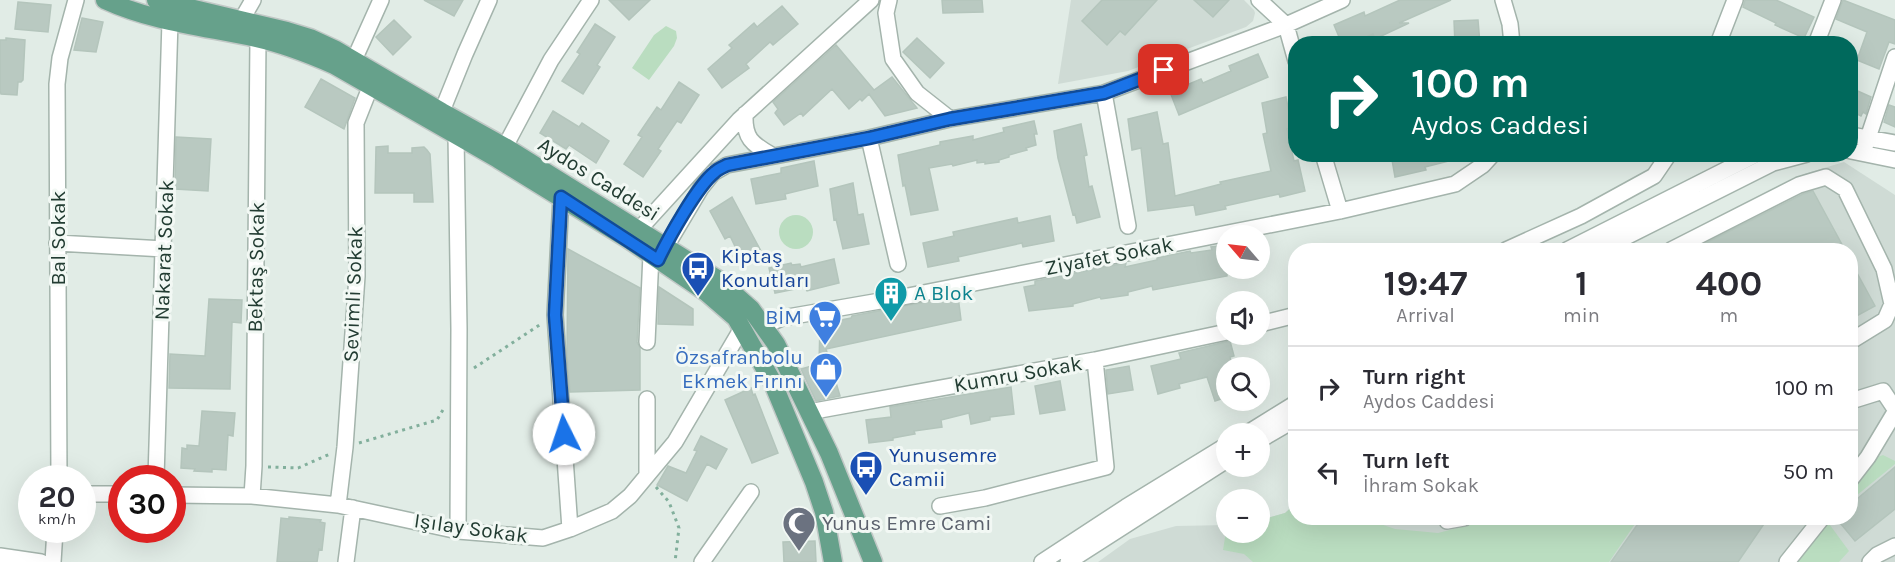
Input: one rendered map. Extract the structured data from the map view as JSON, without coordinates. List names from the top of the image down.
{
  "streets": {
    "main road": ["Aydos Caddesi"],
    "street": [
      "Bal Sokak",
      "Nakarat Sokak",
      "Ziyafet Sokak",
      "Bektaş Sokak",
      "Sevimli Sokak",
      "Kumru Sokak",
      "Işılay Sokak"
    ]
  },
  "crossings": [
    ["Aydos Caddesi", "Nakarat Sokak"],
    ["Aydos Caddesi", "Ziyafet Sokak"],
    ["Aydos Caddesi", "Bektaş Sokak"],
    ["Aydos Caddesi", "Sevimli Sokak"],
    ["Aydos Caddesi", "Kumru Sokak"],
    ["Aydos Caddesi", "Işılay Sokak"],
    ["Bektaş Sokak", "Işılay Sokak"],
    ["Sevimli Sokak", "Işılay Sokak"]
  ],
  "places": {
    "bus stop": ["Kiptaş Konutları", "Yunusemre Cami̇i̇"],
    "building": ["A Blok"],
    "supermarket": ["BİM"],
    "shop": ["Özsafranbolu Ekmek Fırını"],
    "mosque": ["Yunus Emre Cami"]
  },
  "north": "top left",
  "page": {
    "turn": ["100 m", "Aydos Caddesi"],
    "map_buttons": ["+", "−"],
    "eta": [
      "19:47",
      "Arrival",
      "1",
      "min",
      "400",
      "m"
    ],
    "list": [
      {
        "name": "Turn right",
        "note": "Aydos Caddesi",
        "value": "100 m"
      },
      {
        "name": "Turn left",
        "note": "İhram Sokak",
        "value": "50 m"
      }
    ],
    "speed": "20 km/h",
    "limit": "30"
  }
}
